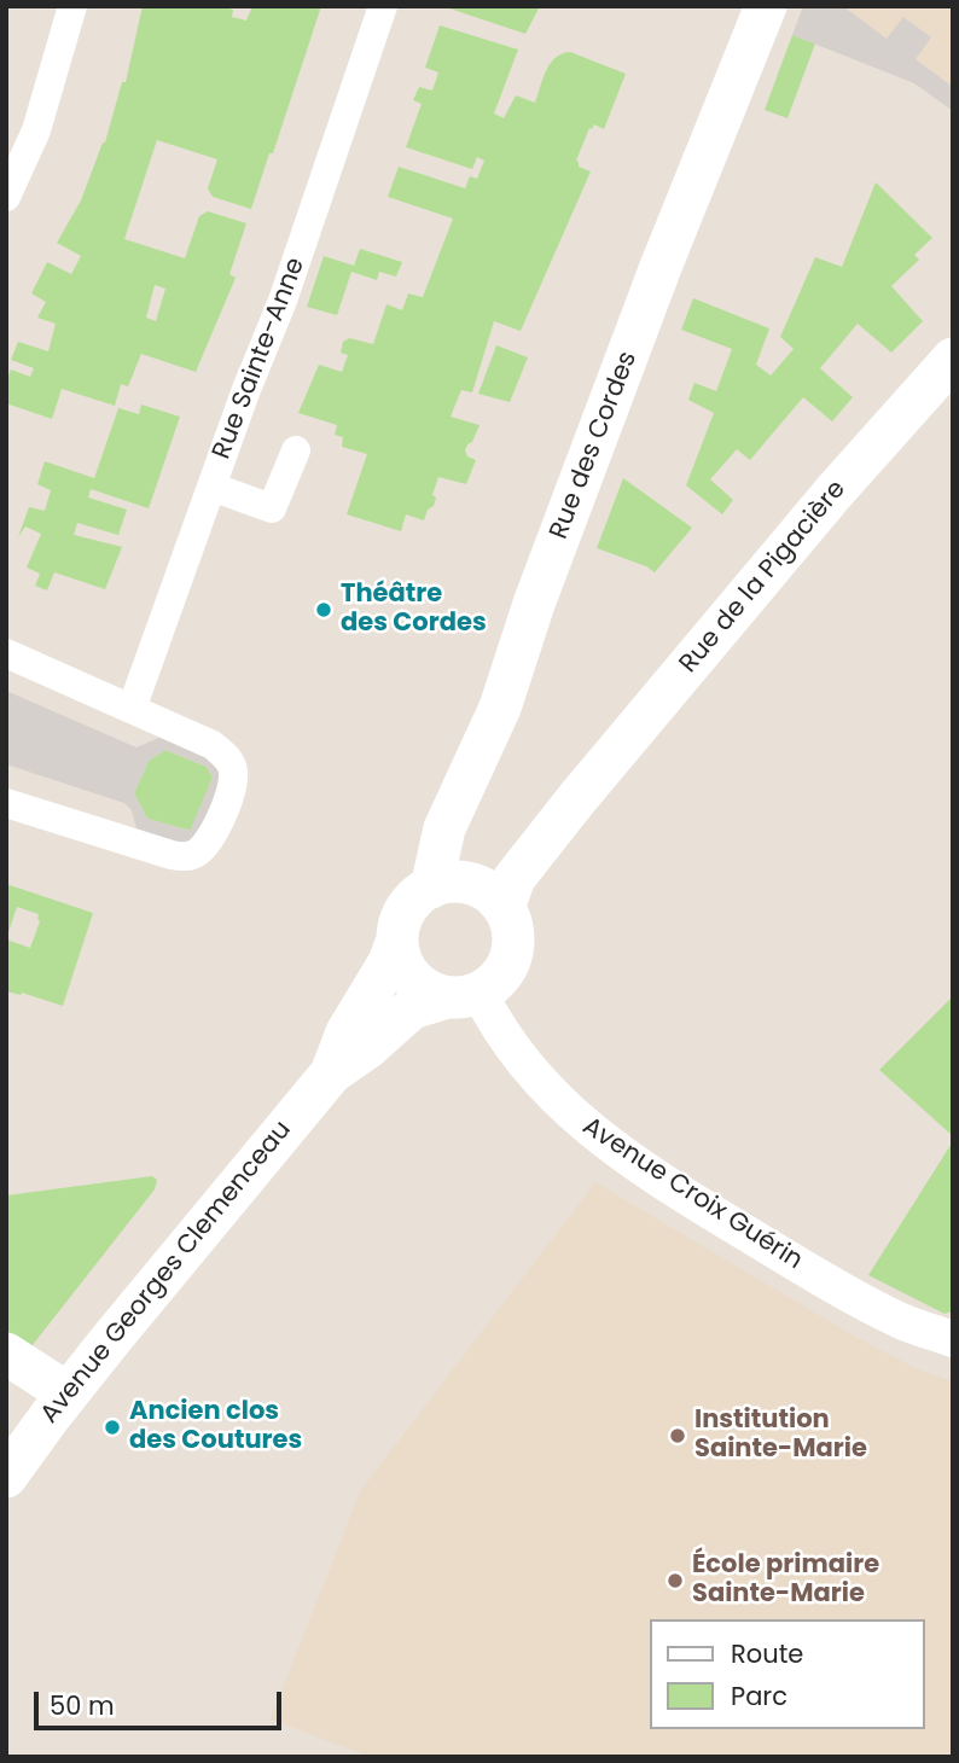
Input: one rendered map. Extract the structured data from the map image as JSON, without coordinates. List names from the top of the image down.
{
  "streets": {
    "main road": ["Rue des Cordes", "Rue de la Pigacière", "Avenue Georges Clemenceau"],
    "street": ["Rue Sainte-Anne", "Avenue Croix Guérin"]
  },
  "crossings": [
    ["Rue des Cordes", "Rue de la Pigacière"],
    ["Rue des Cordes", "Avenue Croix Guérin"],
    ["Rue de la Pigacière", "Avenue Croix Guérin"]
  ],
  "places": [
    "Théâtre des Cordes",
    "Ancien clos des Coutures",
    "Institution Sainte-Marie",
    "École primaire Sainte-Marie"
  ],
  "legend": ["Route", "Parc"],
  "scale_bar": "50 m"
}
